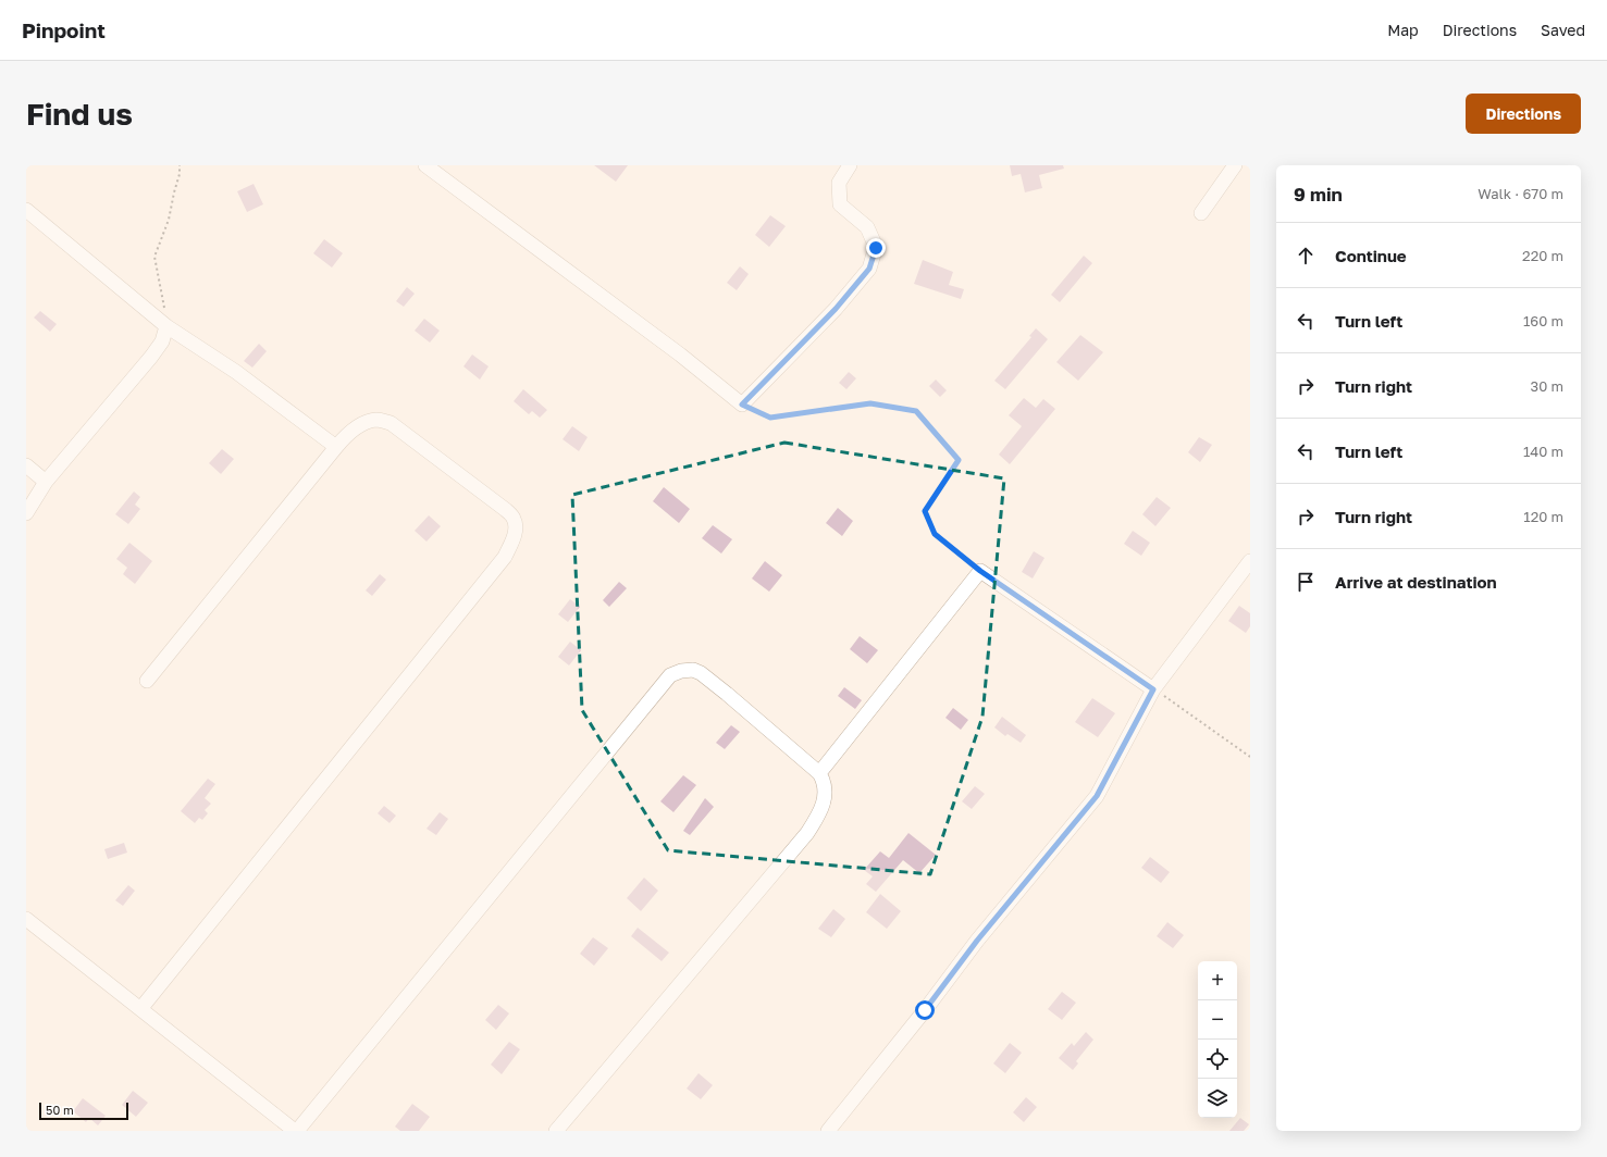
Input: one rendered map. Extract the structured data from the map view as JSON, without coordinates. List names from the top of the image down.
{
  "scale_bar": "50 m",
  "page": {
    "header": "Pinpoint",
    "nav": ["Map", "Directions", "Saved"],
    "buttons": "Directions",
    "title": "Find us",
    "heading": ["9 min", "Walk · 670 m"],
    "list": [
      ["Continue", "220 m"],
      ["Turn left", "160 m"],
      ["Turn right", "30 m"],
      ["Turn left", "140 m"],
      ["Turn right", "120 m"],
      "Arrive at destination"
    ],
    "map_buttons": ["+", "−"],
    "scale": "50 m"
  }
}
